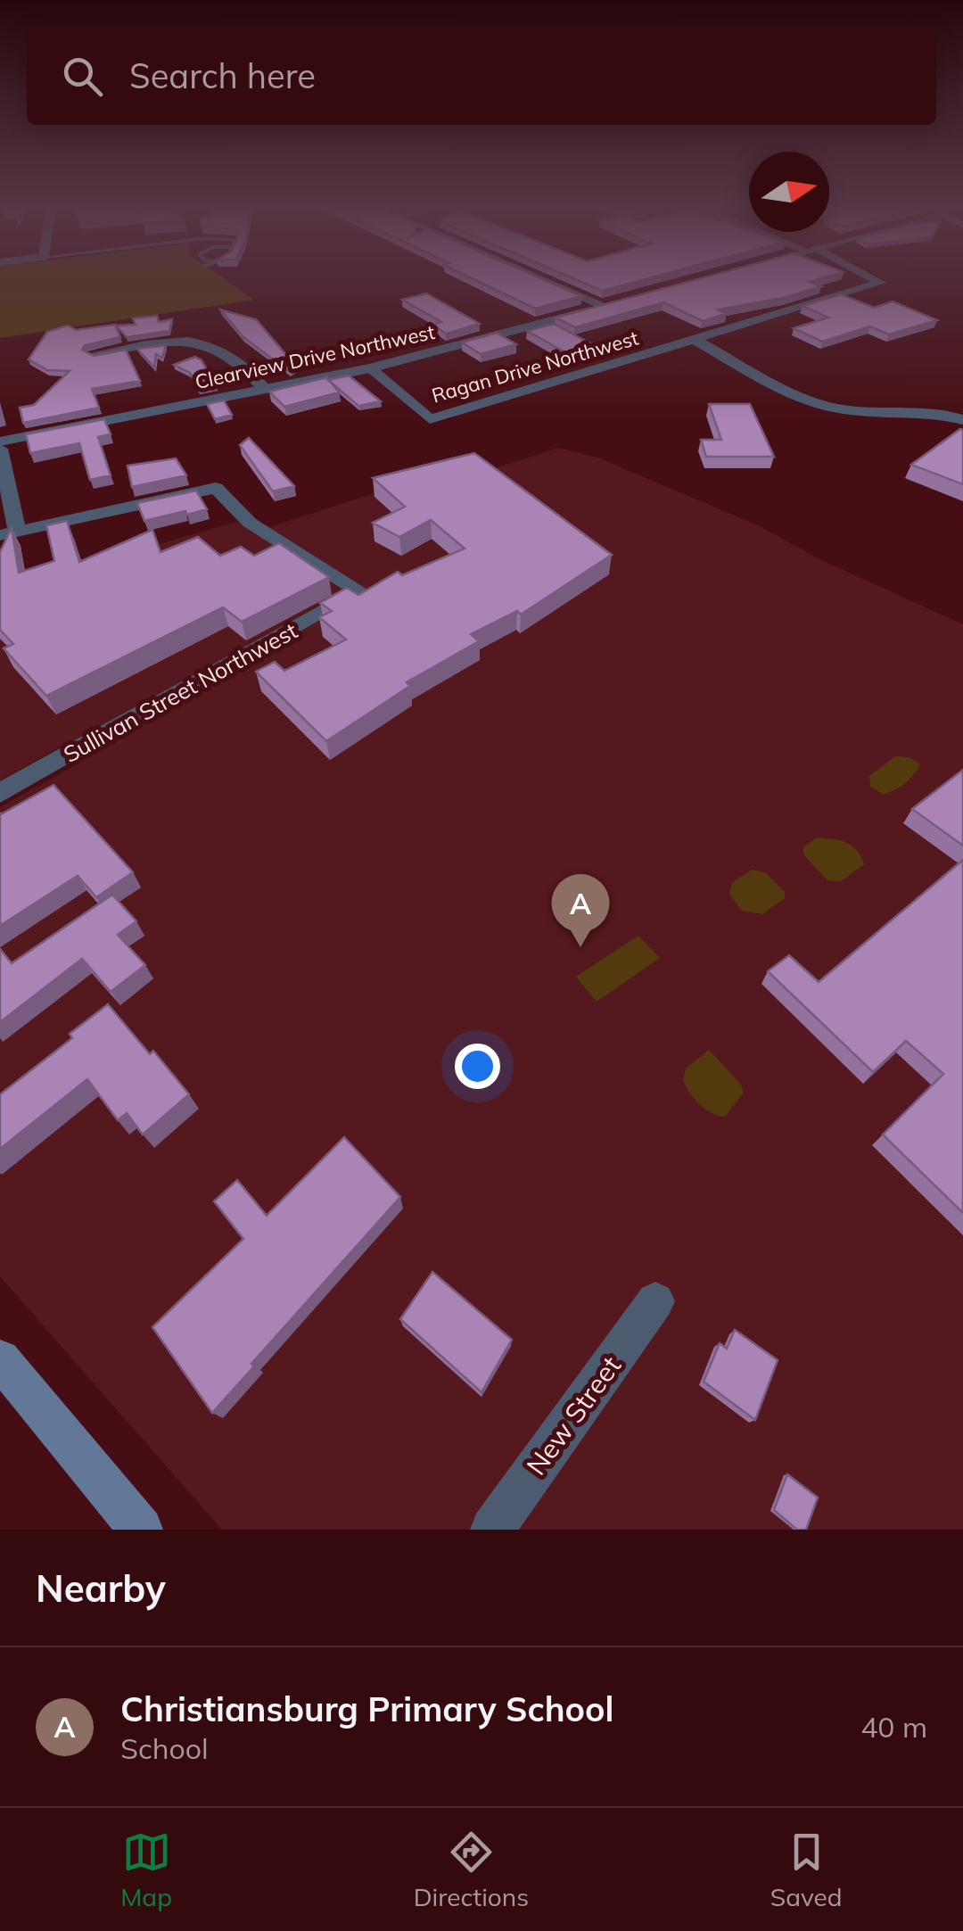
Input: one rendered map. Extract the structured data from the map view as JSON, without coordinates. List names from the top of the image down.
{
  "streets": {
    "street": [
      "Clearview Drive Northwest",
      "Ragan Drive Northwest",
      "Sullivan Street Northwest",
      "New Street"
    ]
  },
  "crossings": [
    ["Clearview Drive Northwest", "Ragan Drive Northwest"]
  ],
  "north": "right",
  "page": {
    "search": "Search here",
    "pins": "A",
    "heading": "Nearby",
    "list": [
      {
        "mark": "A",
        "name": "Christiansburg Primary School",
        "note": "School",
        "value": "40 m"
      }
    ],
    "nav": ["Map", "Directions", "Saved"]
  }
}
